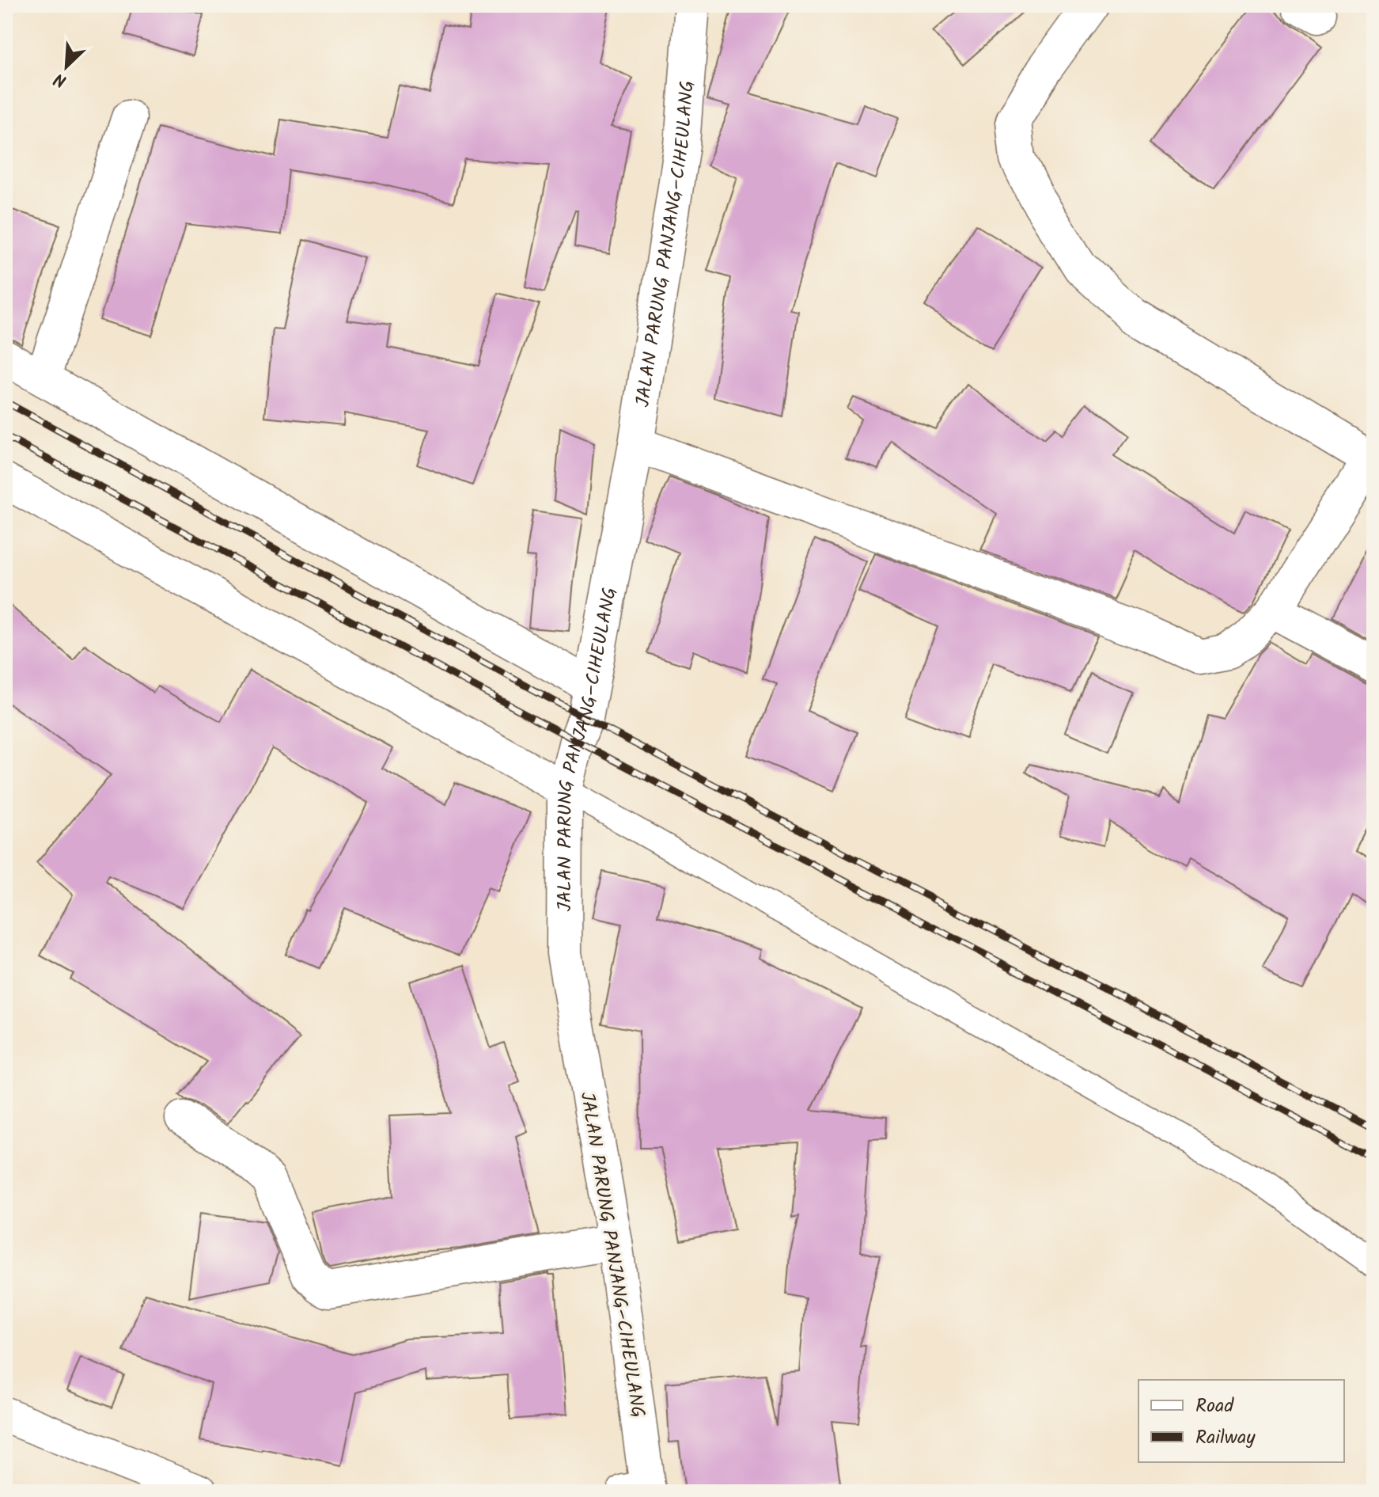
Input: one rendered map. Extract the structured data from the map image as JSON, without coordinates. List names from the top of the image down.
{
  "streets": {
    "street": ["JALAN PARUNG PANJANG–CIHEULANG"]
  },
  "legend": ["Road", "Railway"],
  "north": "bottom left"
}
